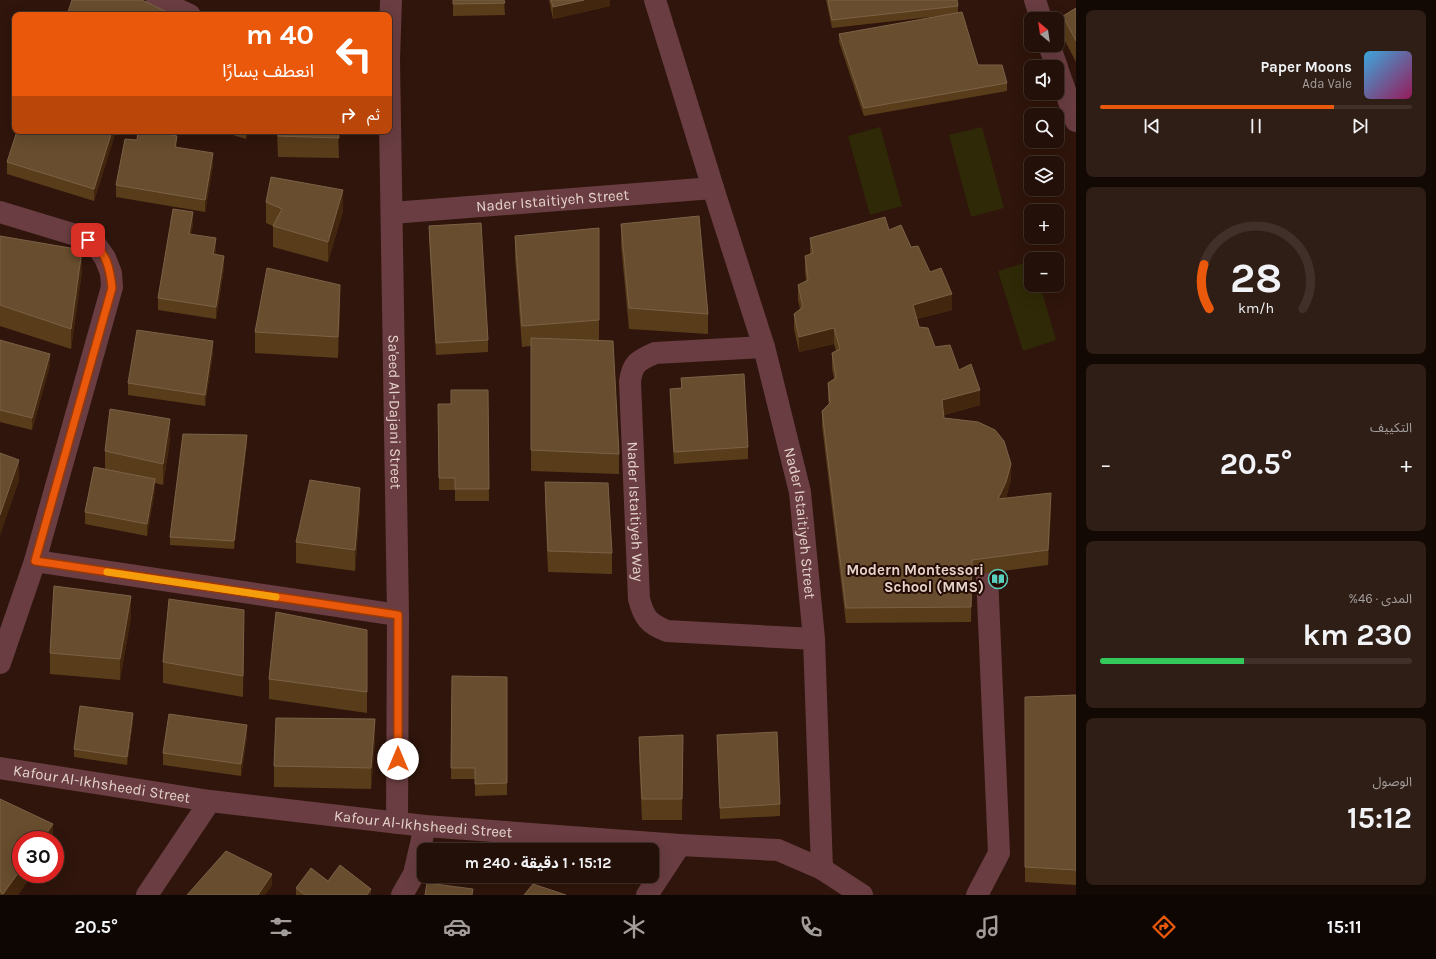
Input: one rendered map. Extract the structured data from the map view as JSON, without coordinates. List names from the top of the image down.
{
  "streets": {
    "street": [
      "Nader Istaitiyeh Street",
      "Sa'eed Al-Dajani Street",
      "Nader Istaitiyeh Way",
      "Kafour Al-Ikhsheedi Street"
    ]
  },
  "crossings": [
    ["Nader Istaitiyeh Street", "Sa'eed Al-Dajani Street"],
    ["Nader Istaitiyeh Street", "Nader Istaitiyeh Way"],
    ["Nader Istaitiyeh Street", "Kafour Al-Ikhsheedi Street"],
    ["Sa'eed Al-Dajani Street", "Kafour Al-Ikhsheedi Street"]
  ],
  "places": {
    "library": ["Modern Montessori School (MMS)"]
  },
  "north": "top left",
  "page": {
    "map_buttons": ["+", "−"],
    "turn": ["40 m", "انعطف يسارًا"],
    "song": ["Paper Moons", "Ada Vale"],
    "then": "ثم",
    "tile": [
      "التكييف",
      ["المدى · 46%", "230 km"],
      ["الوصول", "15:12"]
    ],
    "heat": ["−", "20.5°", "+"],
    "limit": "30",
    "trip": "15:12 · 1 دقيقة · 240 m",
    "tabs": ["15:11", "20.5°"],
    "gauge": ["28", "km/h"]
  }
}
